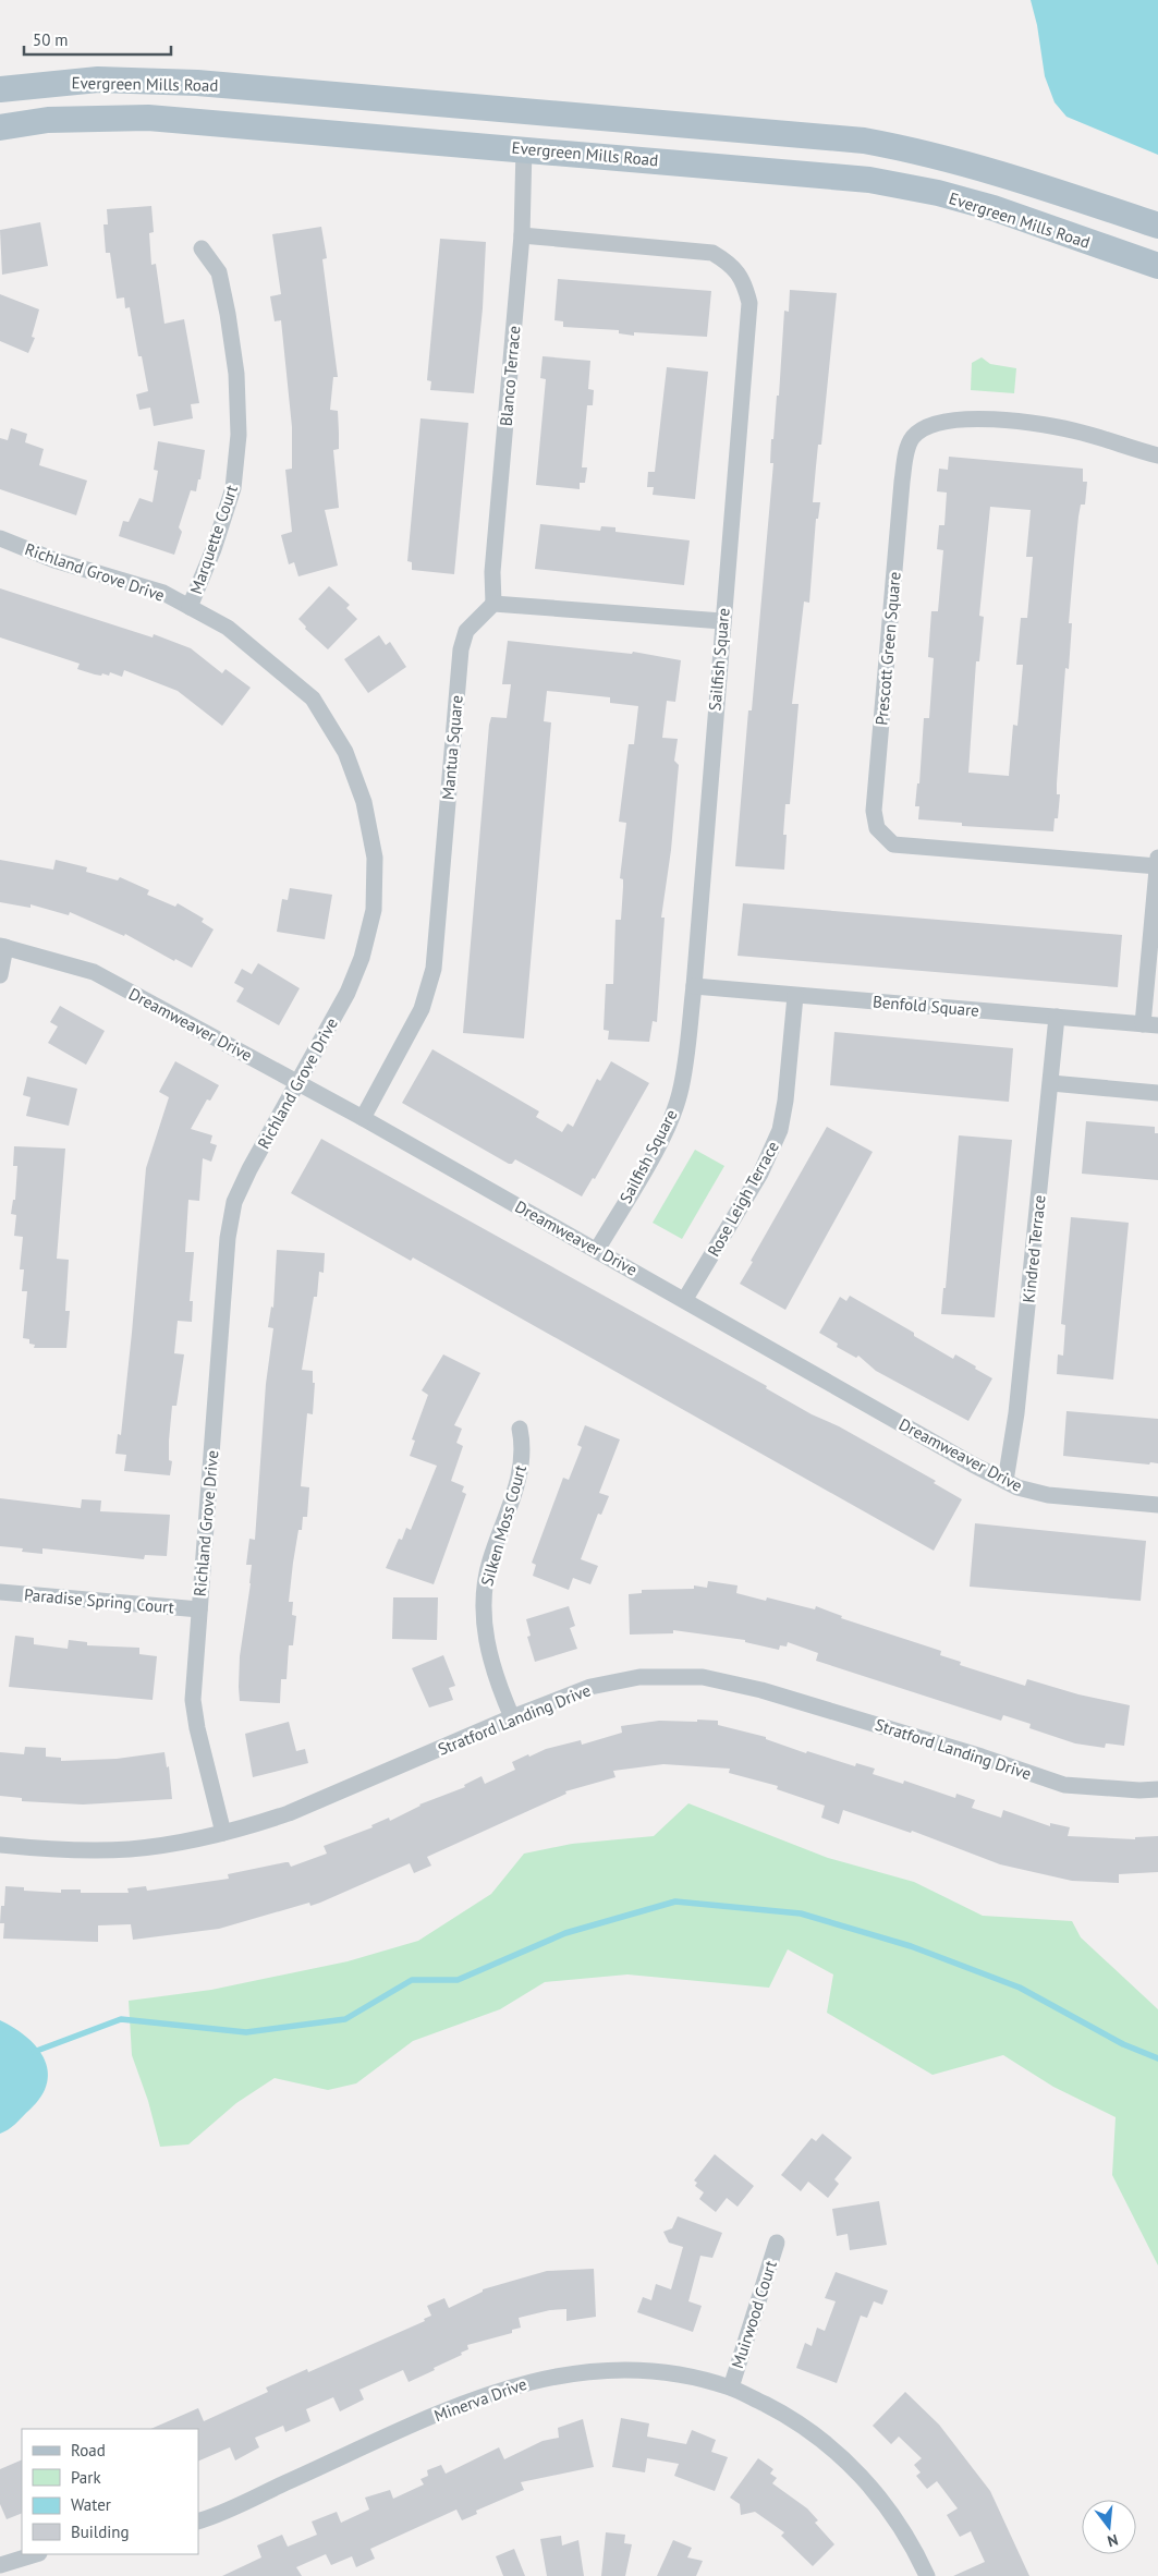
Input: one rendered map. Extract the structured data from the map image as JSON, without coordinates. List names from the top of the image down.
{
  "streets": {
    "main road": ["Evergreen Mills Road"],
    "street": [
      "Blanco Terrace",
      "Marquette Court",
      "Richland Grove Drive",
      "Prescott Green Square",
      "Sailfish Square",
      "Mantua Square",
      "Benfold Square",
      "Dreamweaver Drive",
      "Rose Leigh Terrace",
      "Kindred Terrace",
      "Silken Moss Court",
      "Paradise Spring Court",
      "Stratford Landing Drive",
      "Muirwood Court",
      "Minerva Drive"
    ]
  },
  "crossings": [
    ["Evergreen Mills Road", "Blanco Terrace"],
    ["Blanco Terrace", "Sailfish Square"],
    ["Blanco Terrace", "Mantua Square"],
    ["Marquette Court", "Richland Grove Drive"],
    ["Richland Grove Drive", "Dreamweaver Drive"],
    ["Richland Grove Drive", "Paradise Spring Court"],
    ["Richland Grove Drive", "Stratford Landing Drive"],
    ["Sailfish Square", "Benfold Square"],
    ["Sailfish Square", "Dreamweaver Drive"],
    ["Mantua Square", "Dreamweaver Drive"],
    ["Benfold Square", "Rose Leigh Terrace"],
    ["Benfold Square", "Kindred Terrace"],
    ["Dreamweaver Drive", "Rose Leigh Terrace"],
    ["Dreamweaver Drive", "Kindred Terrace"],
    ["Silken Moss Court", "Stratford Landing Drive"],
    ["Muirwood Court", "Minerva Drive"]
  ],
  "legend": [
    "Road",
    "Park",
    "Water",
    "Building"
  ],
  "scale_bar": "50 m",
  "north": "bottom"
}
